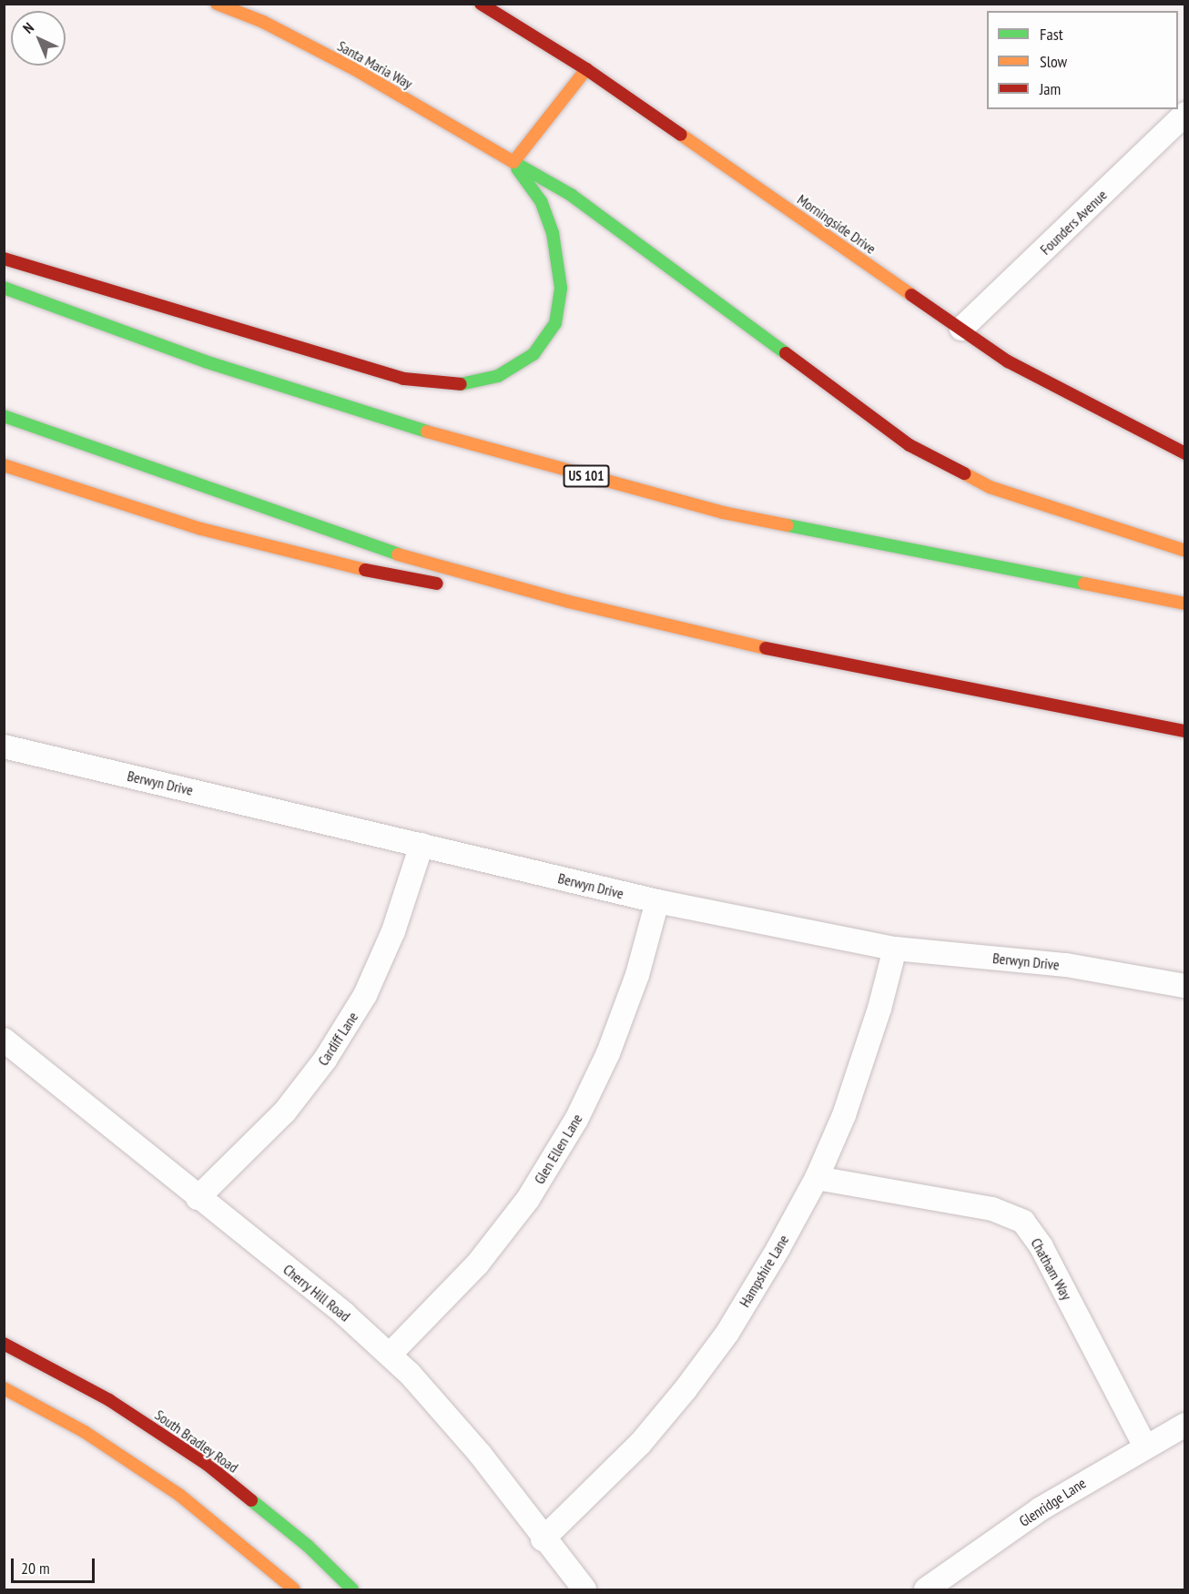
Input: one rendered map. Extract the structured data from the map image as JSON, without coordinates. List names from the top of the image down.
{
  "streets": {
    "main road": [
      "Santa Maria Way",
      "Morningside Drive",
      "US 101",
      "South Bradley Road"
    ],
    "street": [
      "Founders Avenue",
      "Berwyn Drive",
      "Cardiff Lane",
      "Glen Ellen Lane",
      "Chatham Way",
      "Hampshire Lane",
      "Cherry Hill Road",
      "Glenridge Lane"
    ]
  },
  "crossings": [
    ["Founders Avenue", "Morningside Drive"],
    ["Berwyn Drive", "Cardiff Lane"],
    ["Berwyn Drive", "Glen Ellen Lane"],
    ["Berwyn Drive", "Hampshire Lane"],
    ["Cardiff Lane", "Cherry Hill Road"],
    ["Glen Ellen Lane", "Cherry Hill Road"],
    ["Chatham Way", "Hampshire Lane"],
    ["Chatham Way", "Glenridge Lane"],
    ["Hampshire Lane", "Cherry Hill Road"]
  ],
  "legend": ["Fast", "Slow", "Jam"],
  "scale_bar": "20 m",
  "north": "top left"
}
